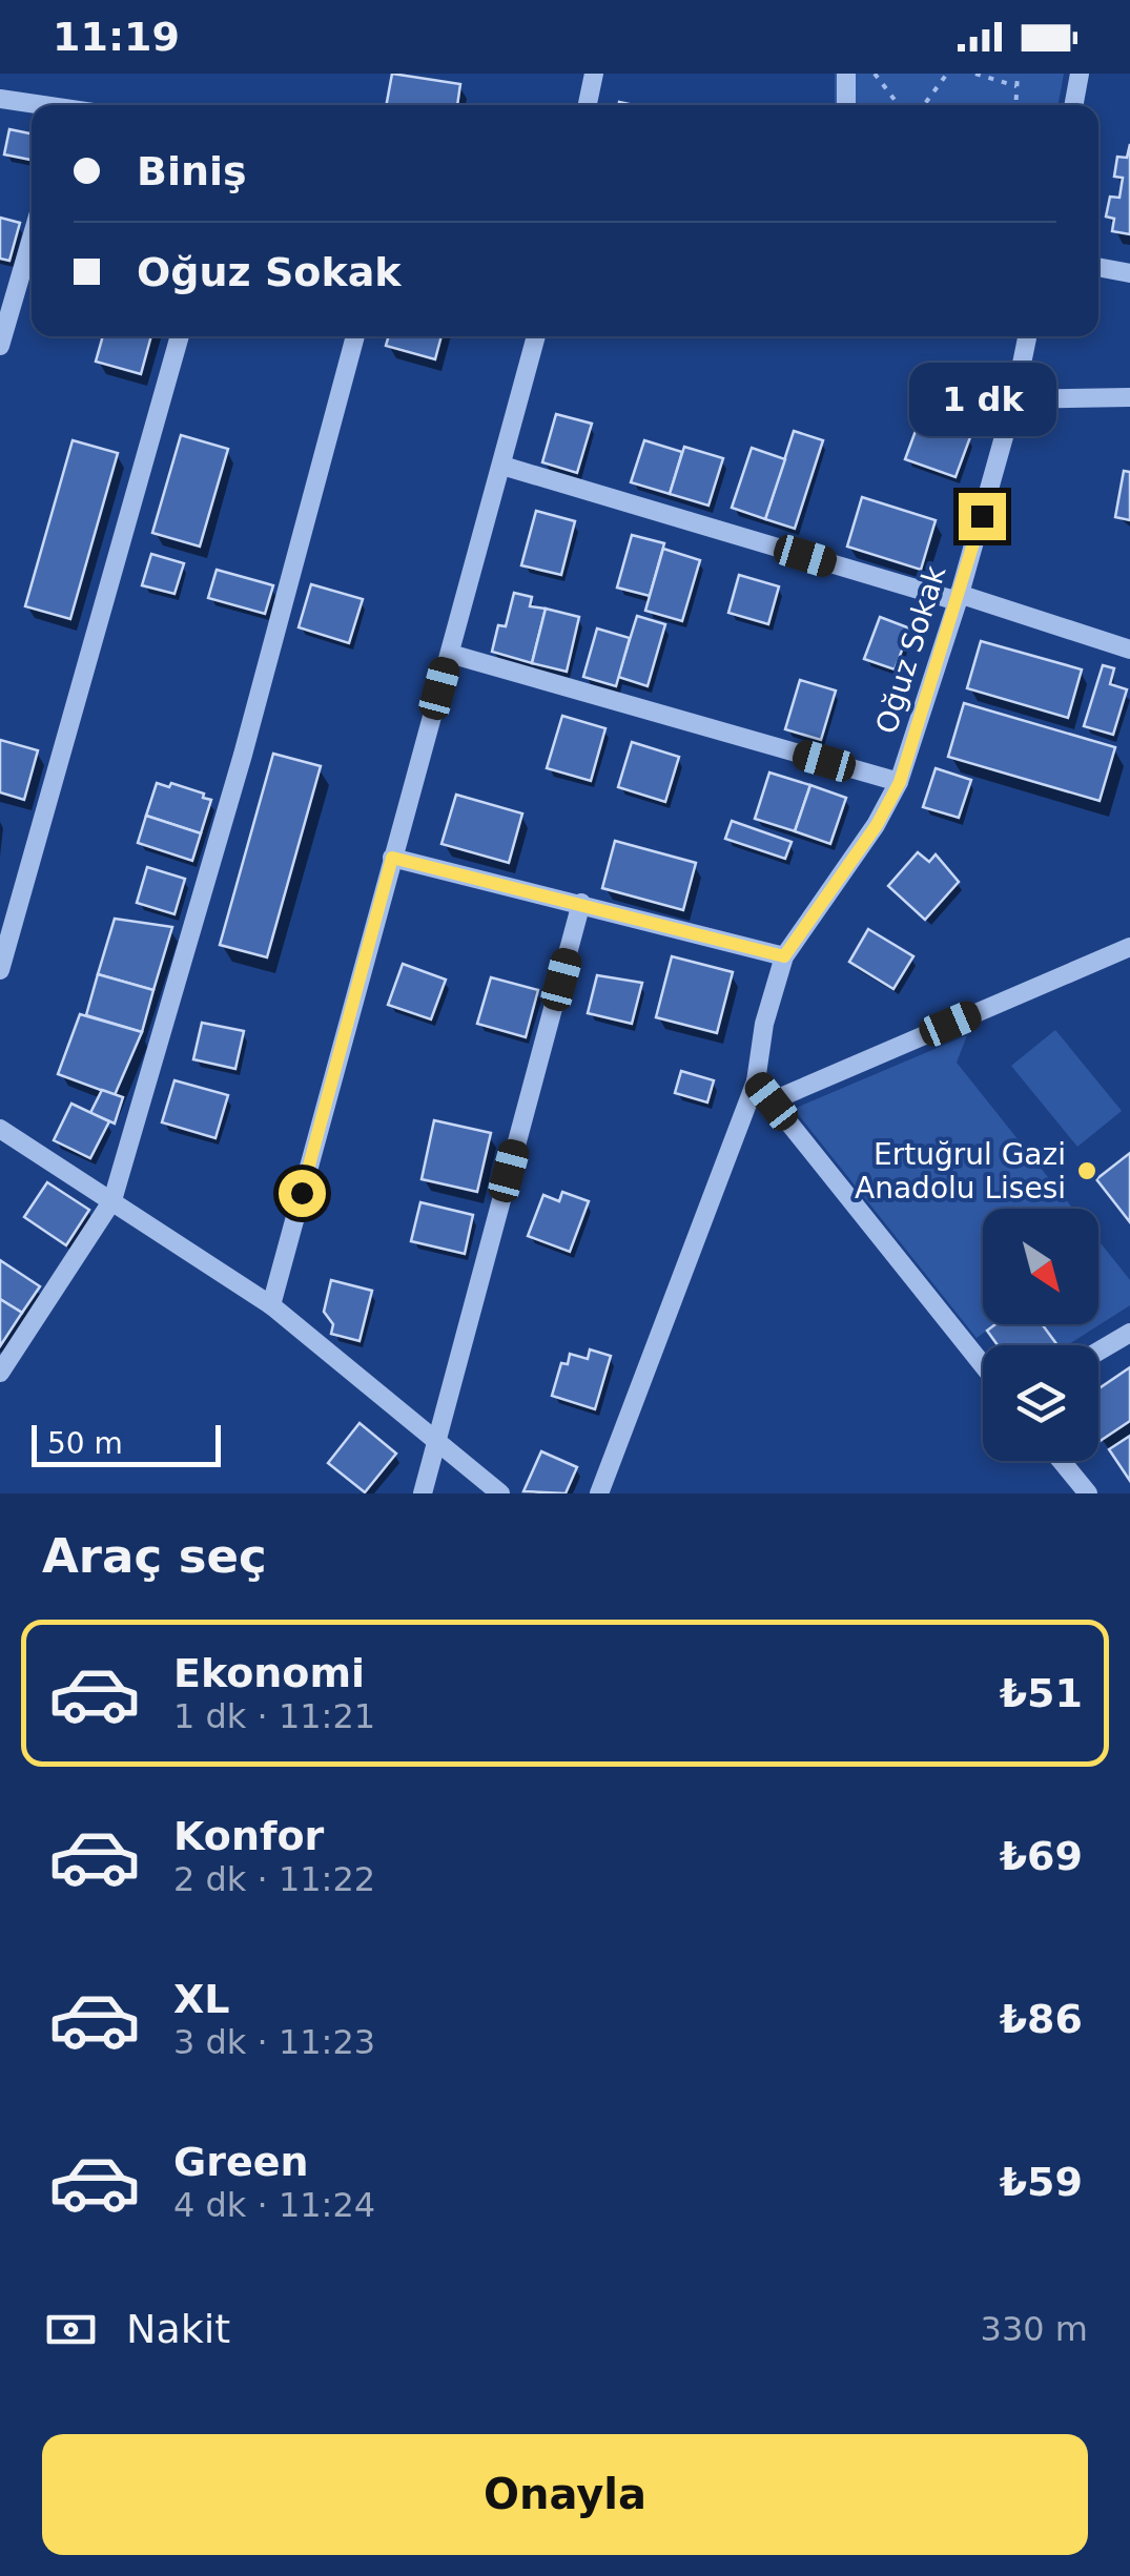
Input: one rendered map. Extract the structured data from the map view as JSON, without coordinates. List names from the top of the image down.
{
  "streets": {
    "street": ["Oğuz Sokak"]
  },
  "places": ["Ertuğrul Gazi Anadolu Lisesi"],
  "scale_bar": "50 m",
  "north": "bottom right",
  "page": {
    "status": "11:19",
    "banner": ["Biniş", "Oğuz Sokak"],
    "bubble": "1 dk",
    "scale": "50 m",
    "heading": "Araç seç",
    "list": [
      {
        "name": "Ekonomi",
        "note": "1 dk · 11:21",
        "value": "₺51"
      },
      {
        "name": "Konfor",
        "note": "2 dk · 11:22",
        "value": "₺69"
      },
      {
        "name": "XL",
        "note": "3 dk · 11:23",
        "value": "₺86"
      },
      {
        "name": "Green",
        "note": "4 dk · 11:24",
        "value": "₺59"
      }
    ],
    "pay": ["Nakit", "330 m"],
    "buttons": "Onayla"
  }
}
